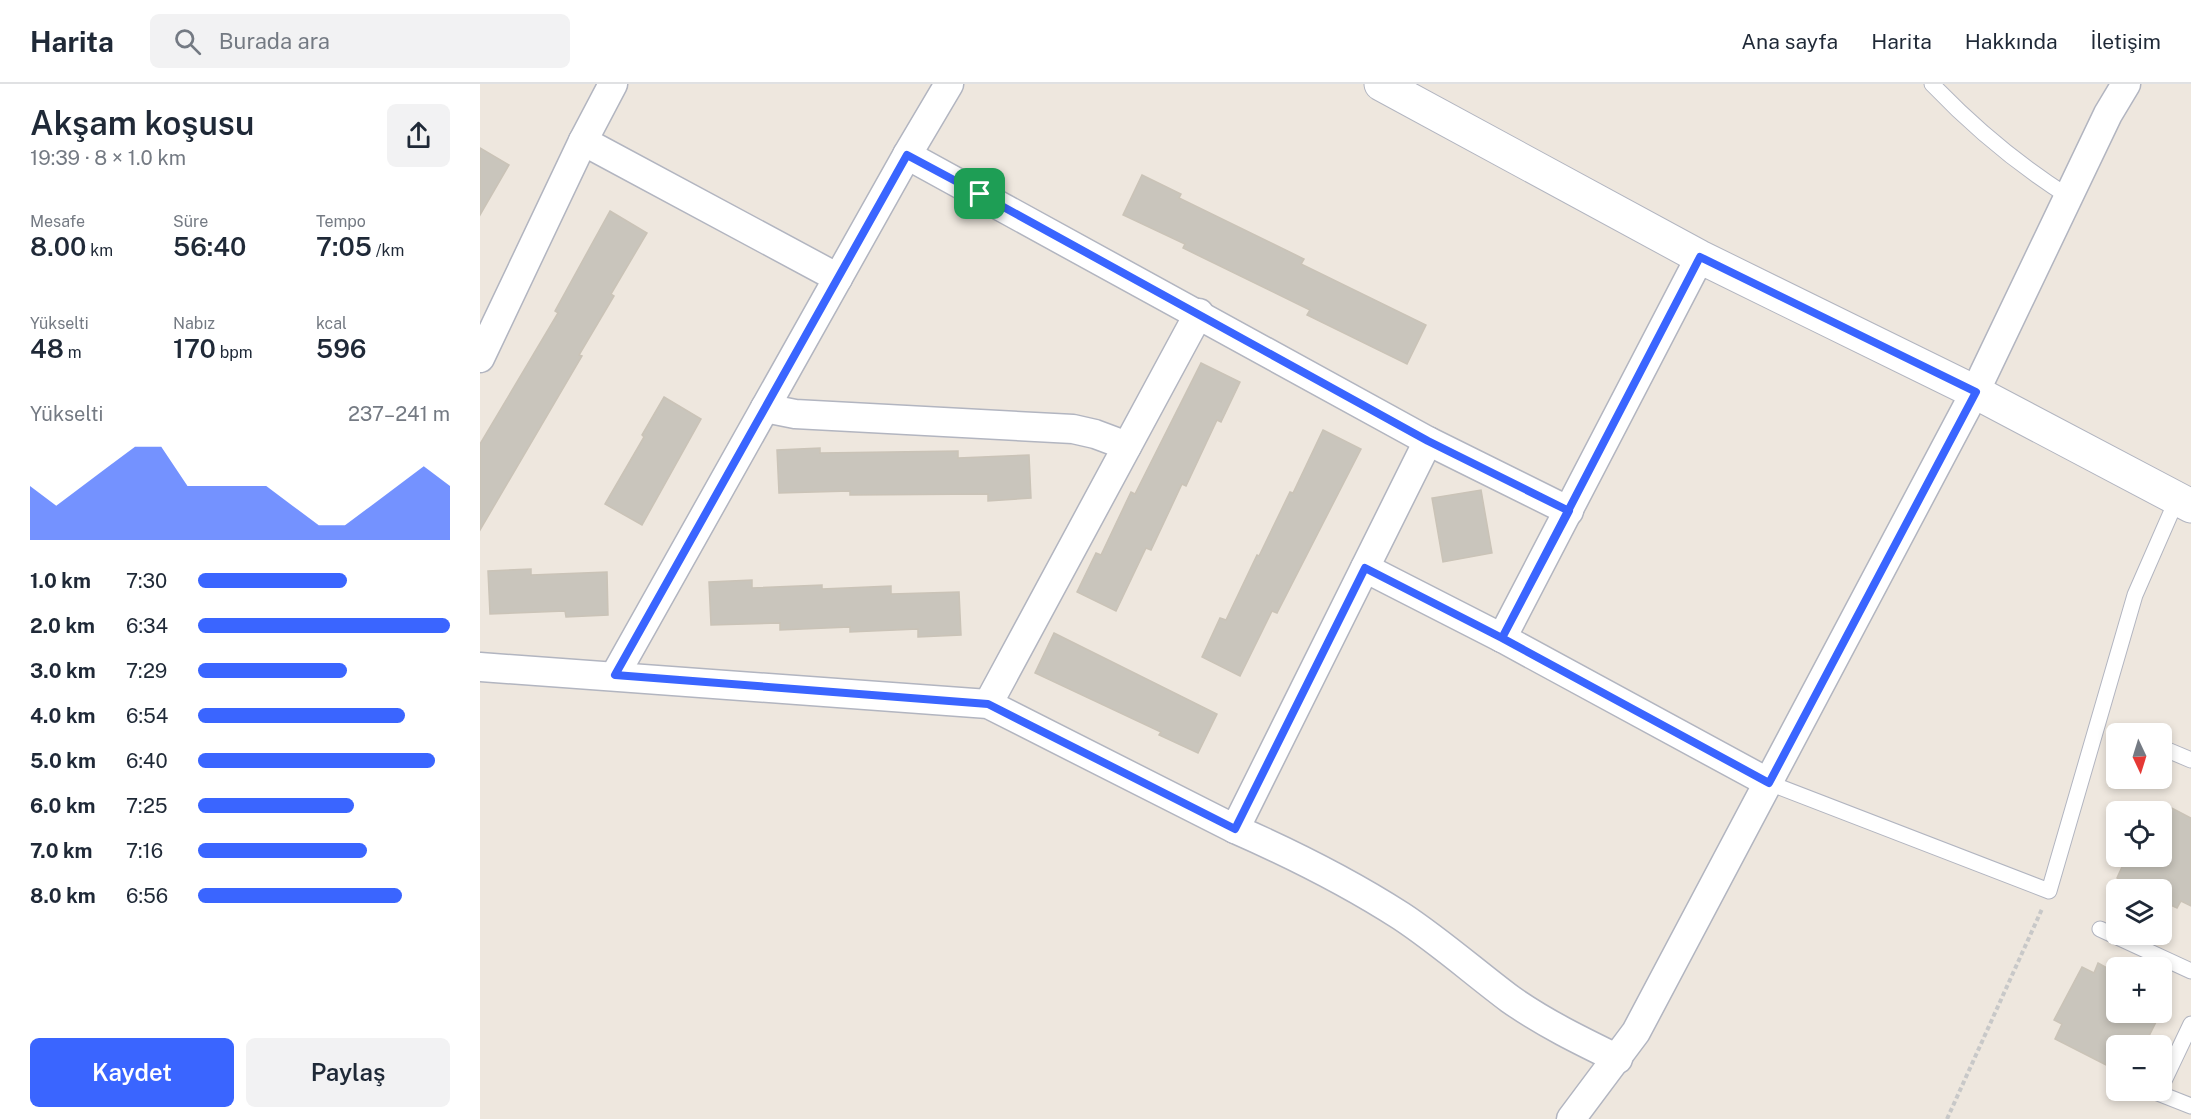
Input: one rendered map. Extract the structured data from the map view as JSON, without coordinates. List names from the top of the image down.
{
  "north": "bottom",
  "page": {
    "header": "Harita",
    "search": "Burada ara",
    "nav": [
      "Ana sayfa",
      "Harita",
      "Hakkında",
      "İletişim"
    ],
    "heading": ["Akşam koşusu", "19:39 · 8 × 1.0 km"],
    "stats": [
      ["Mesafe", "8.00 km"],
      ["Süre", "56:40"],
      ["Tempo", "7:05 /km"],
      ["Yükselti", "48 m"],
      ["Nabız", "170 bpm"],
      ["kcal", "596"]
    ],
    "chart": ["Yükselti", "237–241 m"],
    "list": [
      {
        "name": "1.0 km",
        "note": "7:30"
      },
      {
        "name": "2.0 km",
        "note": "6:34"
      },
      {
        "name": "3.0 km",
        "note": "7:29"
      },
      {
        "name": "4.0 km",
        "note": "6:54"
      },
      {
        "name": "5.0 km",
        "note": "6:40"
      },
      {
        "name": "6.0 km",
        "note": "7:25"
      },
      {
        "name": "7.0 km",
        "note": "7:16"
      },
      {
        "name": "8.0 km",
        "note": "6:56"
      }
    ],
    "map_buttons": ["+", "−"],
    "buttons": ["Kaydet", "Paylaş"]
  }
}
